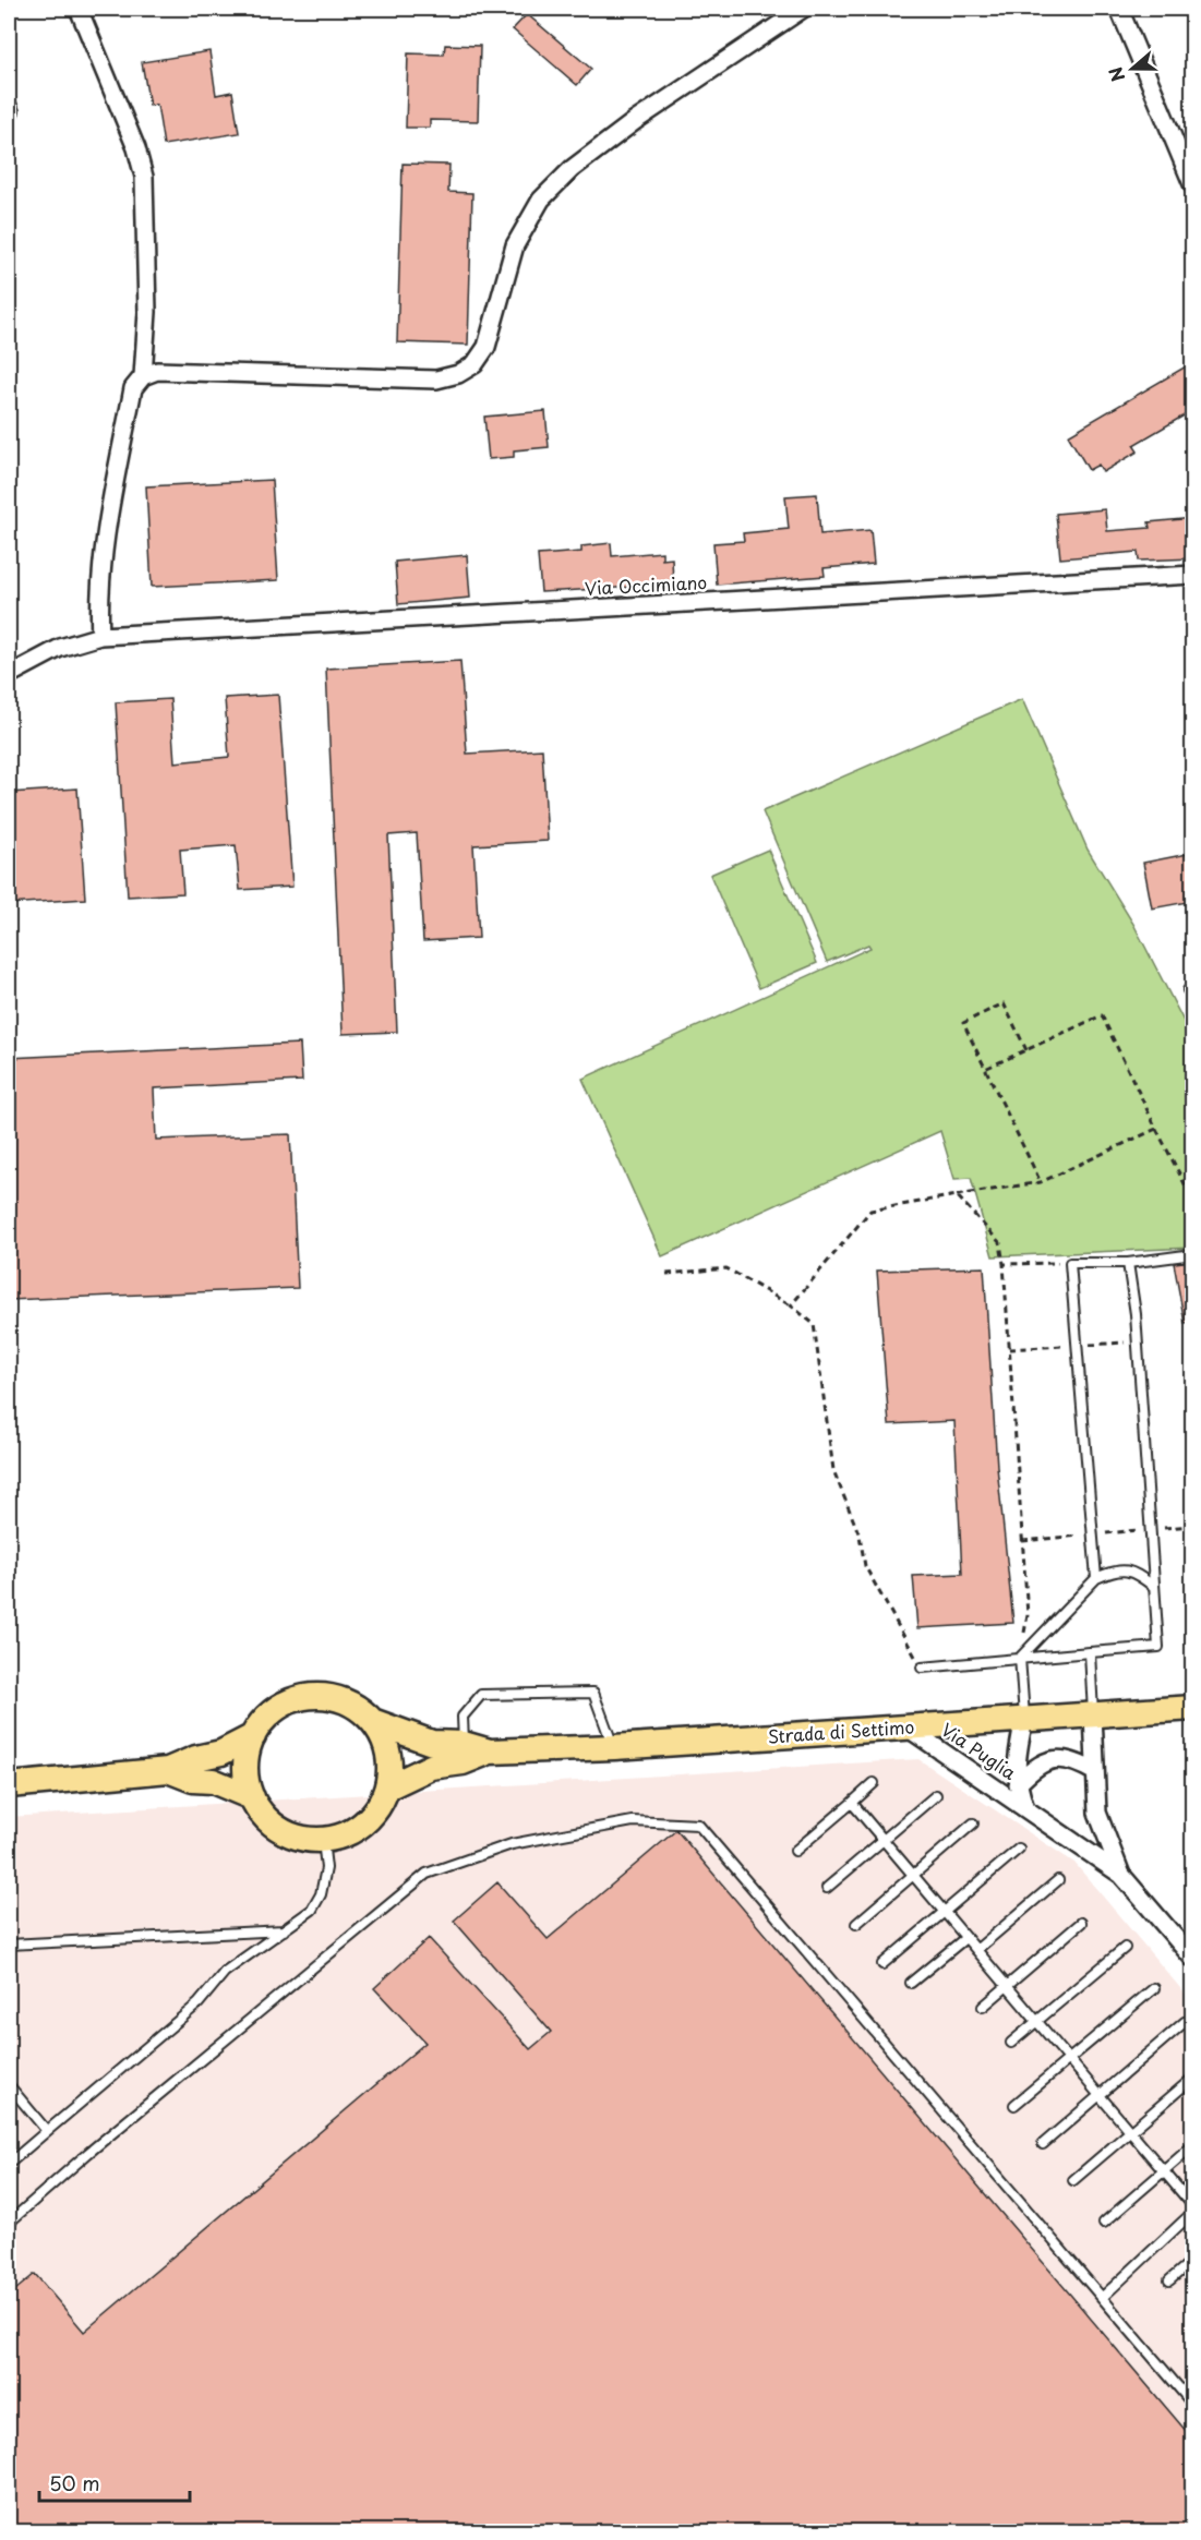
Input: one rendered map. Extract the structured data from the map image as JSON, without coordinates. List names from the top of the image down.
{
  "streets": {
    "main road": ["Strada di Settimo"],
    "street": ["Via Occimiano", "Via Puglia"]
  },
  "crossings": [
    ["Strada di Settimo", "Via Puglia"]
  ],
  "scale_bar": "50 m",
  "north": "left"
}
